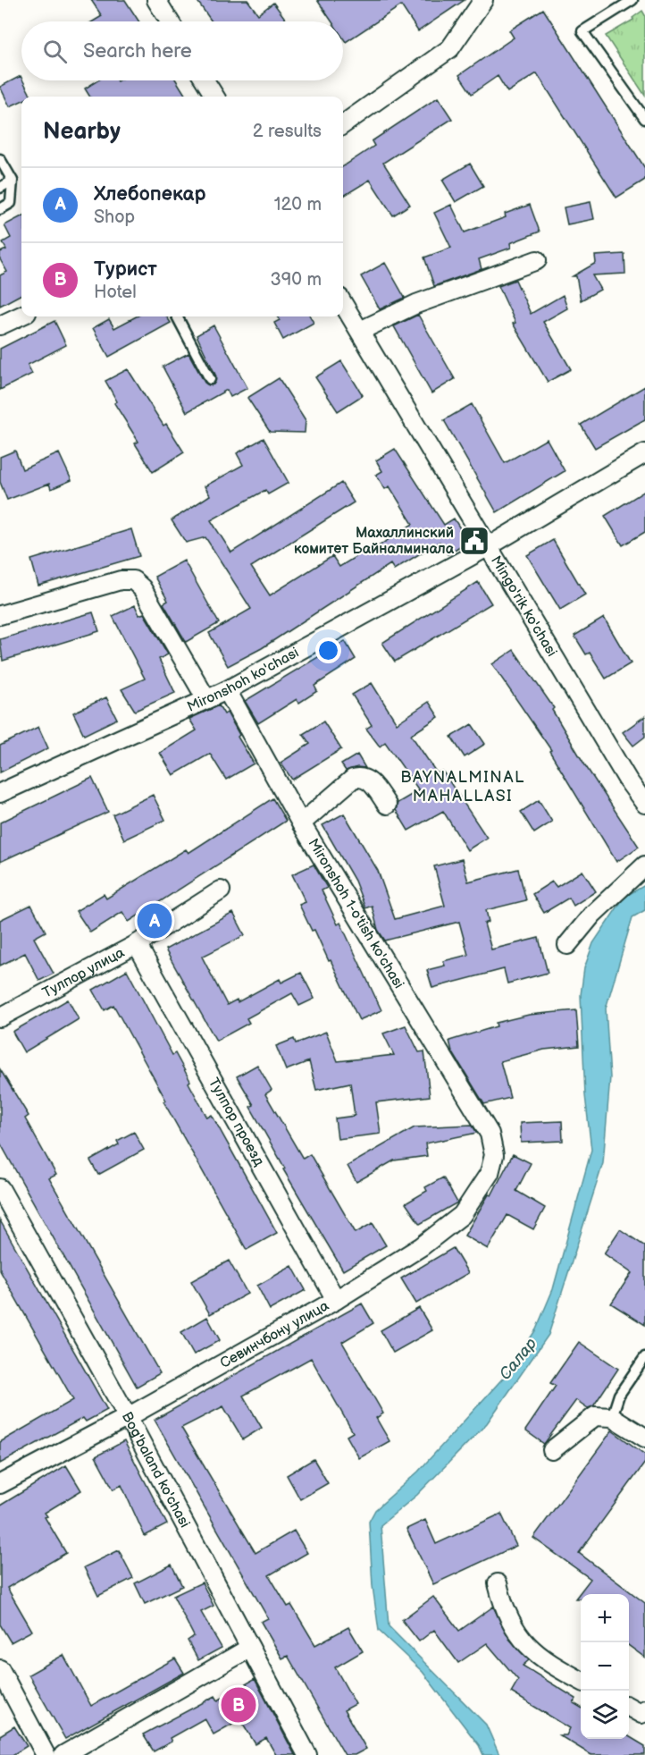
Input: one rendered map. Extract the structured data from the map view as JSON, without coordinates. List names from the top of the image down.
{
  "streets": {
    "street": [
      "Mingo'rik ko'chasi",
      "Mironshoh ko'chasi",
      "Mironshoh 1-o'tish ko'chasi",
      "Тулпор улица",
      "Тулпор проезд",
      "Севинчбону улица",
      "Bog'baland ko'chasi"
    ]
  },
  "crossings": [
    ["Mingo'rik ko'chasi", "Mironshoh ko'chasi"],
    ["Mironshoh ko'chasi", "Mironshoh 1-o'tish ko'chasi"],
    ["Mironshoh 1-o'tish ko'chasi", "Севинчбону улица"],
    ["Тулпор улица", "Тулпор проезд"],
    ["Тулпор проезд", "Севинчбону улица"],
    ["Севинчбону улица", "Bog'baland ko'chasi"]
  ],
  "districts": ["BAYNALMINAL MAHALLASI"],
  "water": ["Салар"],
  "places": {
    "public building": ["Махаллинский комитет Байналминала"]
  },
  "page": {
    "search": "Search here",
    "heading": ["Nearby", "2 results"],
    "list": [
      {
        "mark": "A",
        "name": "Хлебопекар",
        "note": "Shop",
        "value": "120 m"
      },
      {
        "mark": "B",
        "name": "Турист",
        "note": "Hotel",
        "value": "390 m"
      }
    ],
    "pins": ["A", "B"],
    "map_buttons": ["+", "−"]
  }
}
